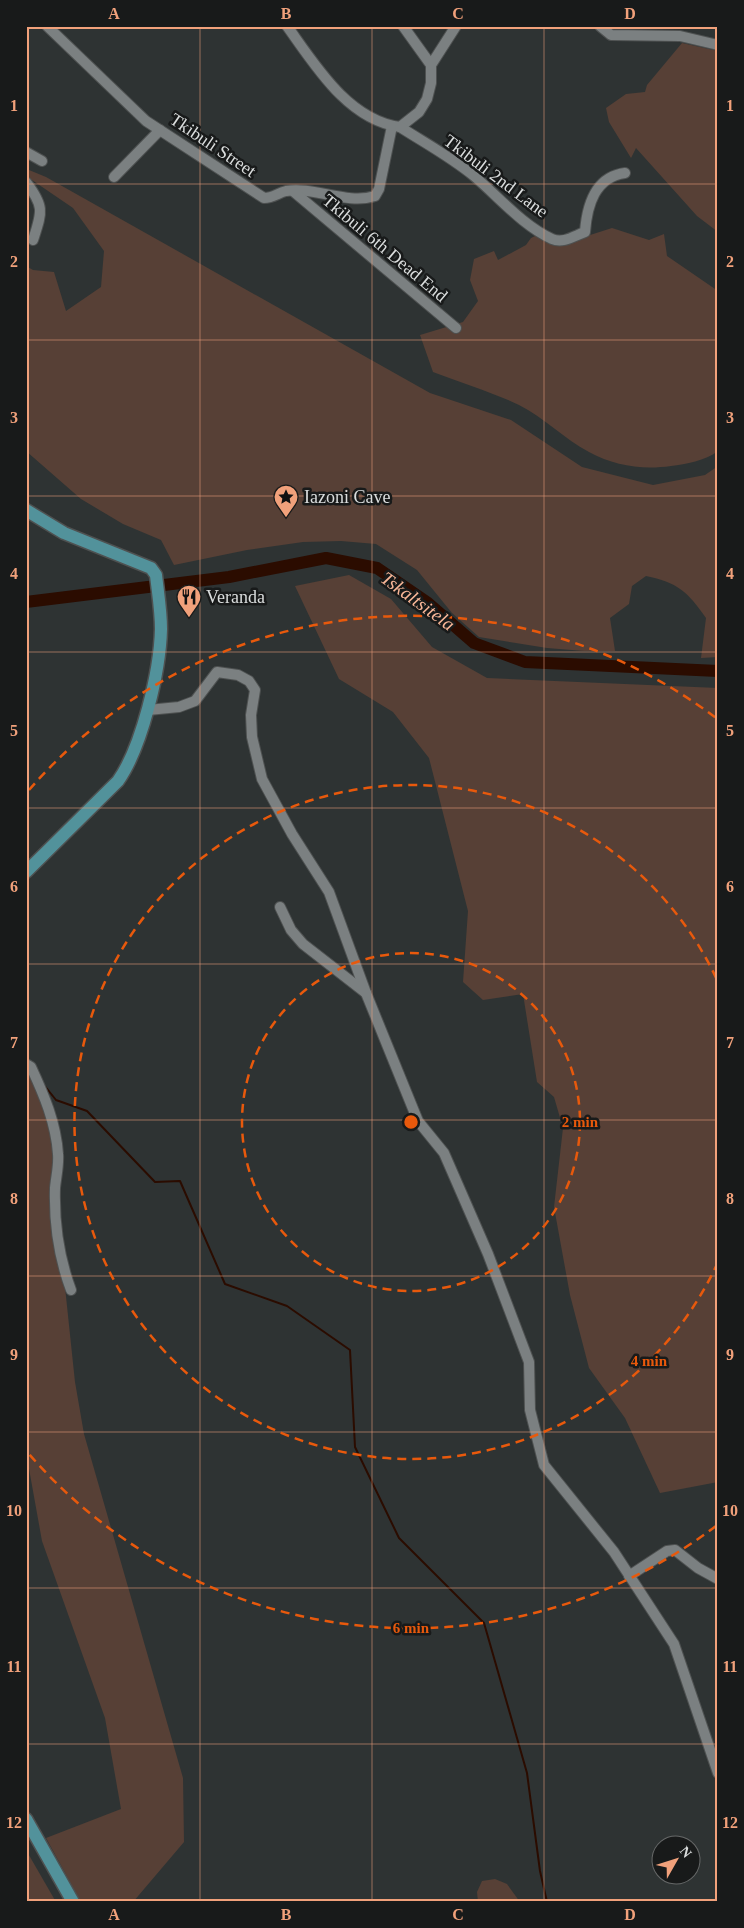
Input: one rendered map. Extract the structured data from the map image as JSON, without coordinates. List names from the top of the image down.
{
  "streets": {
    "street": ["Tkibuli Street", "Tkibuli 2nd Lane", "Tkibuli 6th Dead End"]
  },
  "crossings": [
    ["Tkibuli Street", "Tkibuli 2nd Lane"],
    ["Tkibuli Street", "Tkibuli 6th Dead End"]
  ],
  "water": ["Tskaltsitela"],
  "places": {
    "place": ["Iazoni Cave"],
    "restaurant": ["Veranda"]
  },
  "north": "top right",
  "grid": {
    "columns": [
      "A",
      "B",
      "C",
      "D"
    ],
    "rows": [
      "1",
      "2",
      "3",
      "4",
      "5",
      "6",
      "7",
      "8",
      "9",
      "10",
      "11",
      "12"
    ]
  },
  "rings": ["2 min", "4 min", "6 min"]
}
